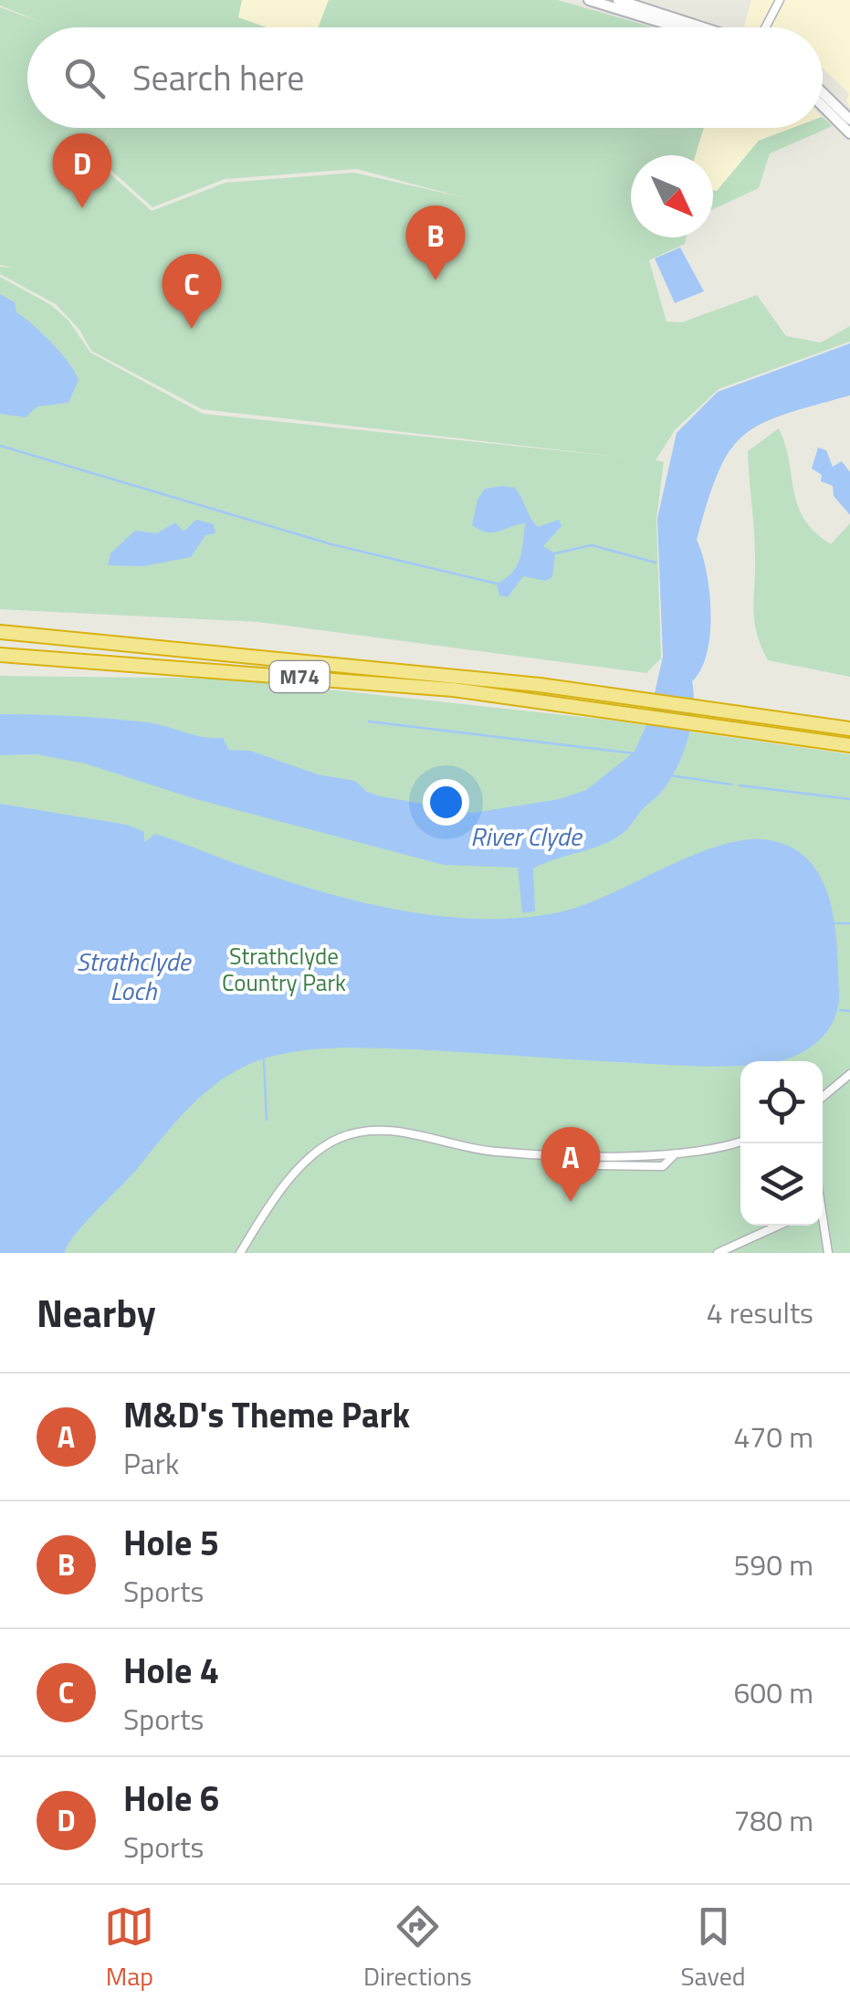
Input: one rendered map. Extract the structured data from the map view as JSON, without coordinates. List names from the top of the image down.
{
  "streets": {
    "highway": ["M74"]
  },
  "water": ["River Clyde", "Strathclyde Loch"],
  "parks": ["Strathclyde Country Park"],
  "north": "bottom right",
  "page": {
    "search": "Search here",
    "pins": [
      "D",
      "B",
      "C",
      "A"
    ],
    "heading": ["Nearby", "4 results"],
    "list": [
      {
        "mark": "A",
        "name": "M&D's Theme Park",
        "note": "Park",
        "value": "470 m"
      },
      {
        "mark": "B",
        "name": "Hole 5",
        "note": "Sports",
        "value": "590 m"
      },
      {
        "mark": "C",
        "name": "Hole 4",
        "note": "Sports",
        "value": "600 m"
      },
      {
        "mark": "D",
        "name": "Hole 6",
        "note": "Sports",
        "value": "780 m"
      }
    ],
    "nav": ["Map", "Directions", "Saved"]
  }
}
